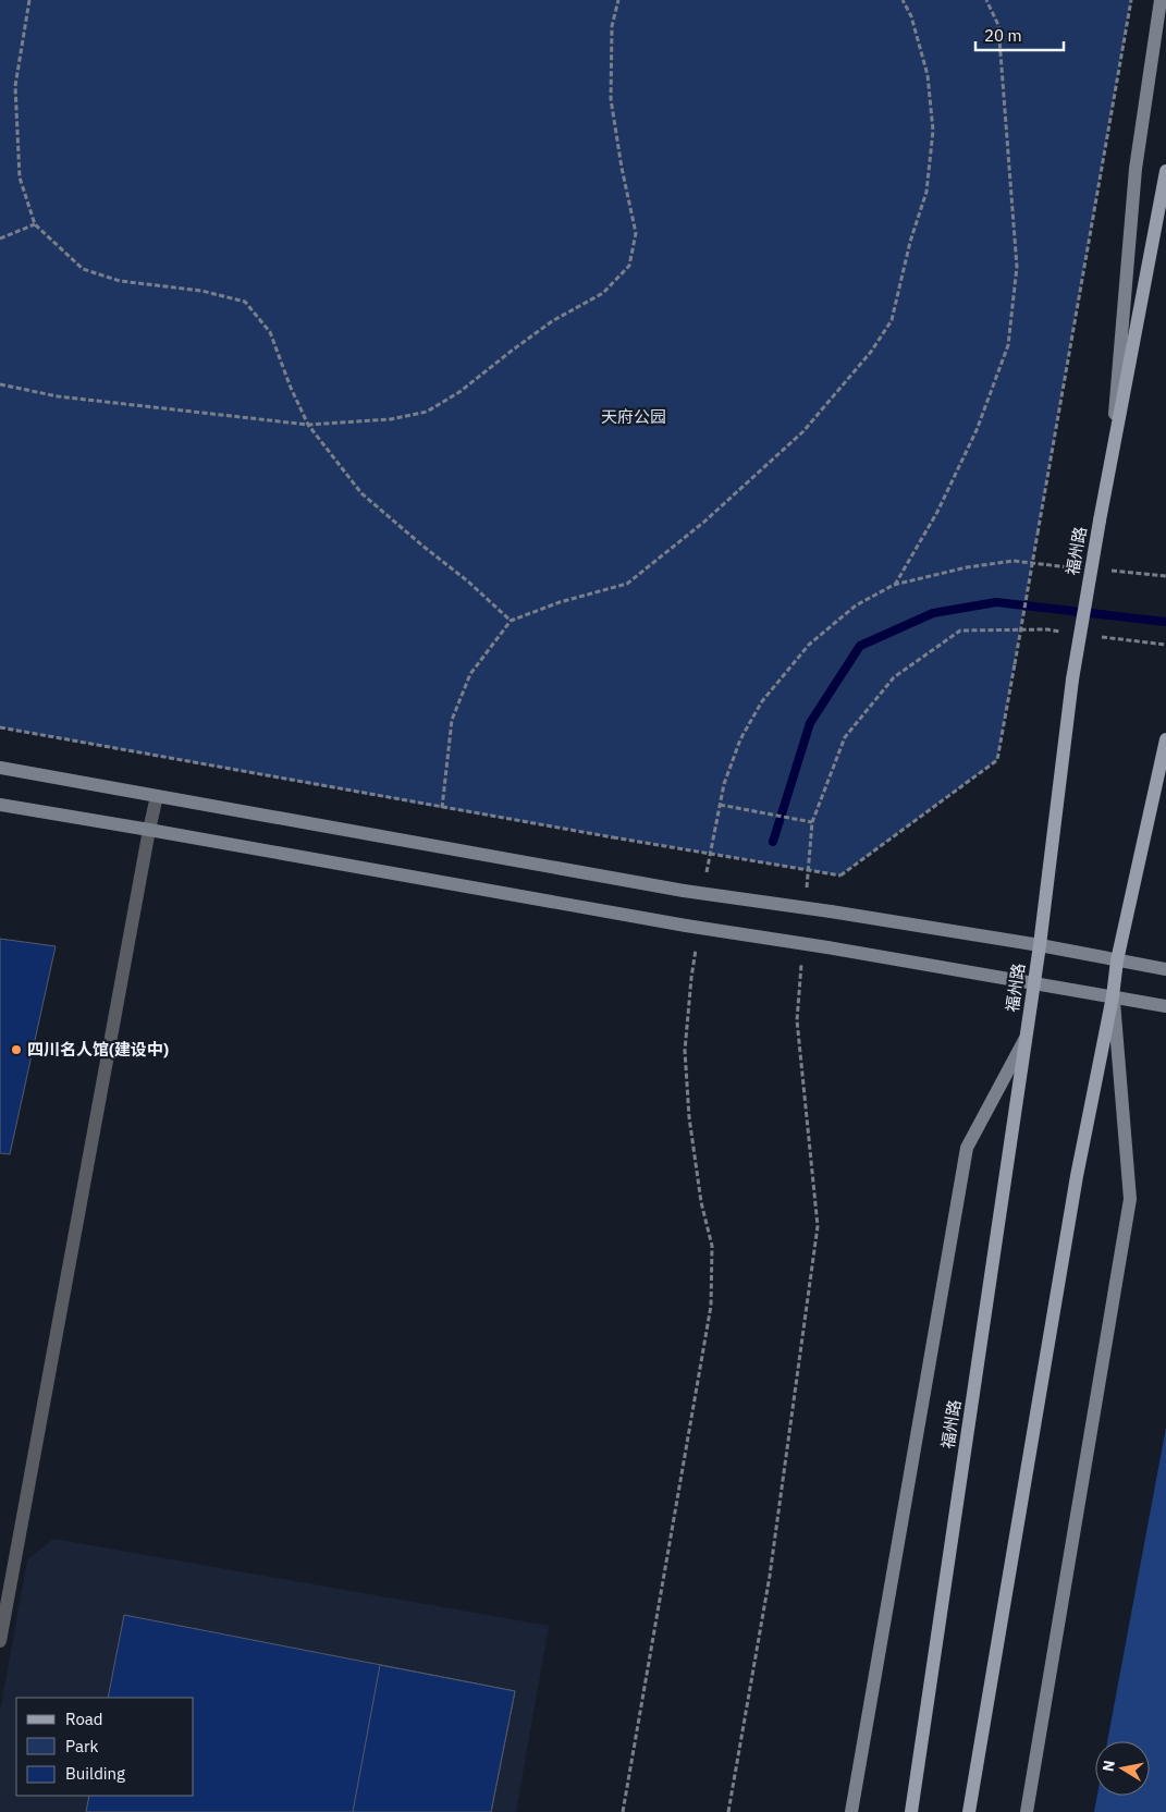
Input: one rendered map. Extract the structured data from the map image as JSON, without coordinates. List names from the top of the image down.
{
  "streets": {
    "main road": ["福州路"]
  },
  "parks": ["天府公园"],
  "places": ["四川名人馆(建设中)"],
  "legend": ["Road", "Park", "Building"],
  "scale_bar": "20 m",
  "north": "left"
}
